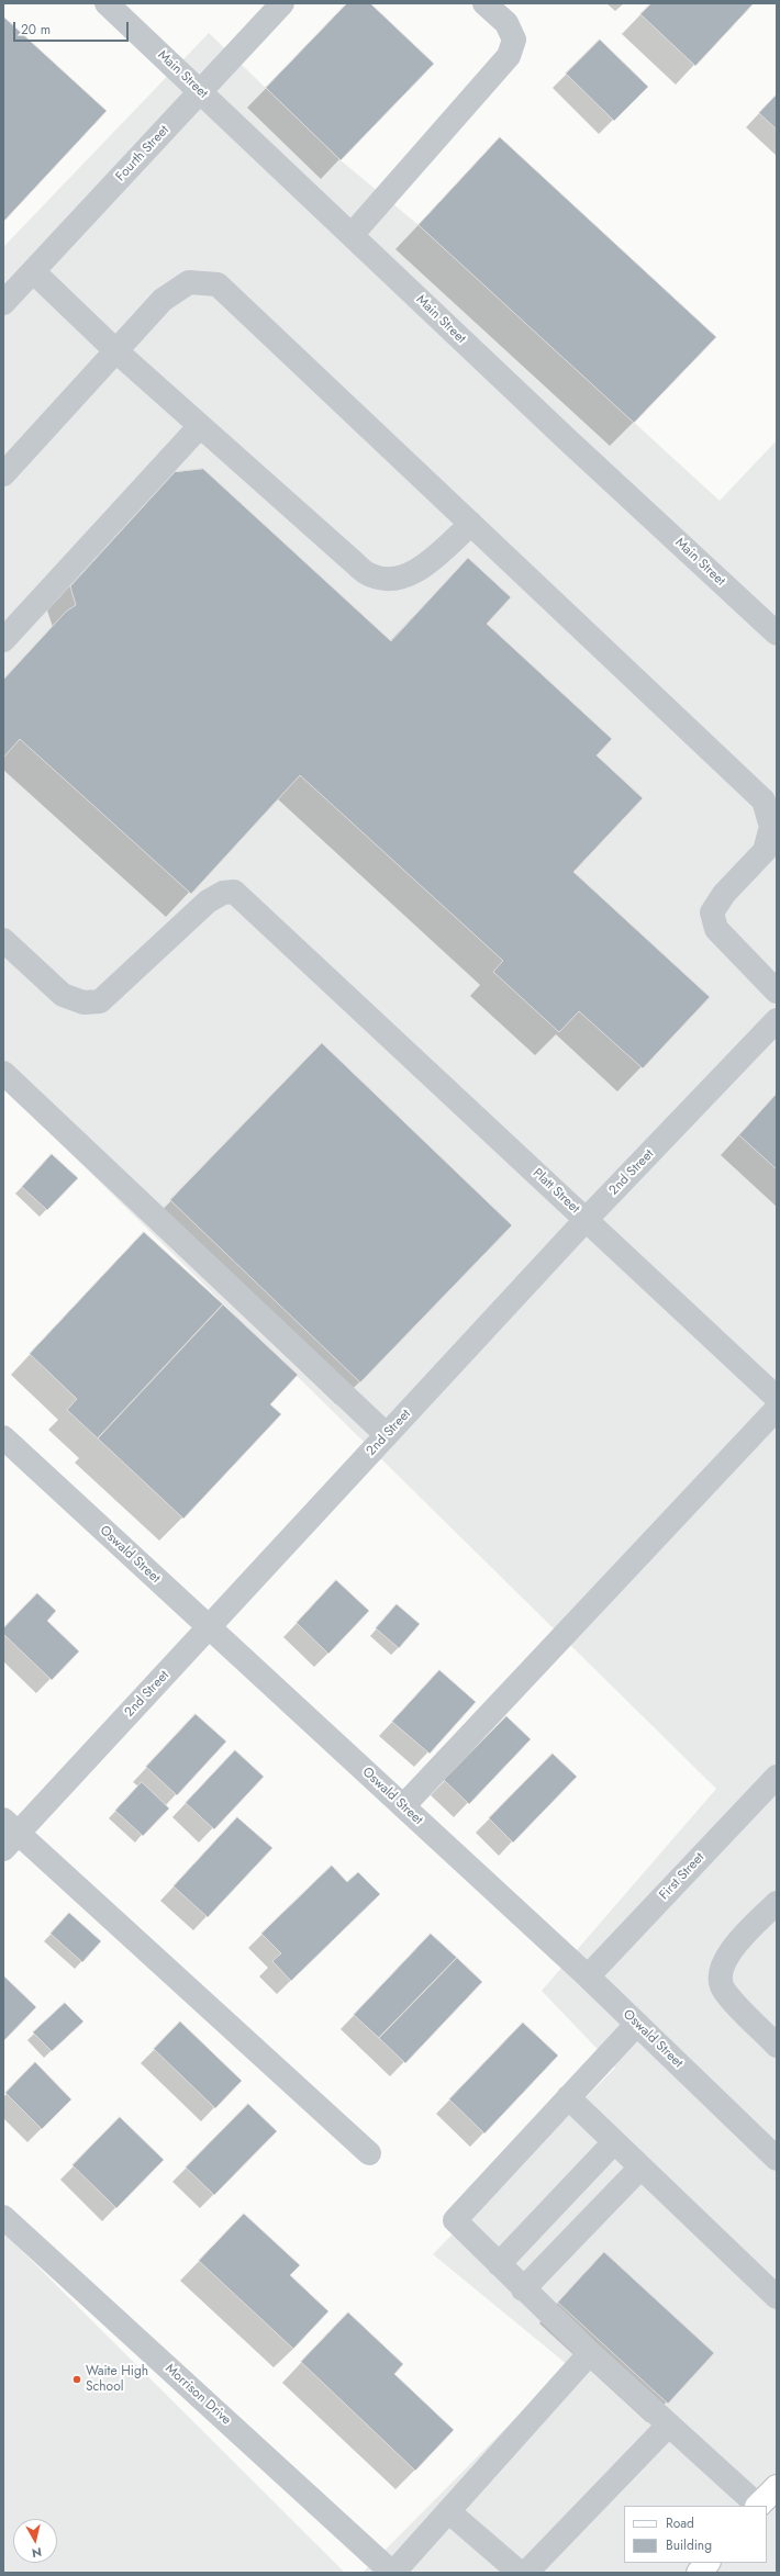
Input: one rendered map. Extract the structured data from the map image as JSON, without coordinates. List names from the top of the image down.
{
  "streets": {
    "street": [
      "Main Street",
      "Fourth Street",
      "2nd Street",
      "Platt Street",
      "Oswald Street",
      "First Street",
      "Morrison Drive"
    ]
  },
  "crossings": [
    ["Main Street", "Fourth Street"],
    ["2nd Street", "Platt Street"],
    ["2nd Street", "Oswald Street"],
    ["Oswald Street", "First Street"]
  ],
  "places": ["Waite High School"],
  "legend": ["Road", "Building"],
  "scale_bar": "20 m",
  "north": "bottom"
}
